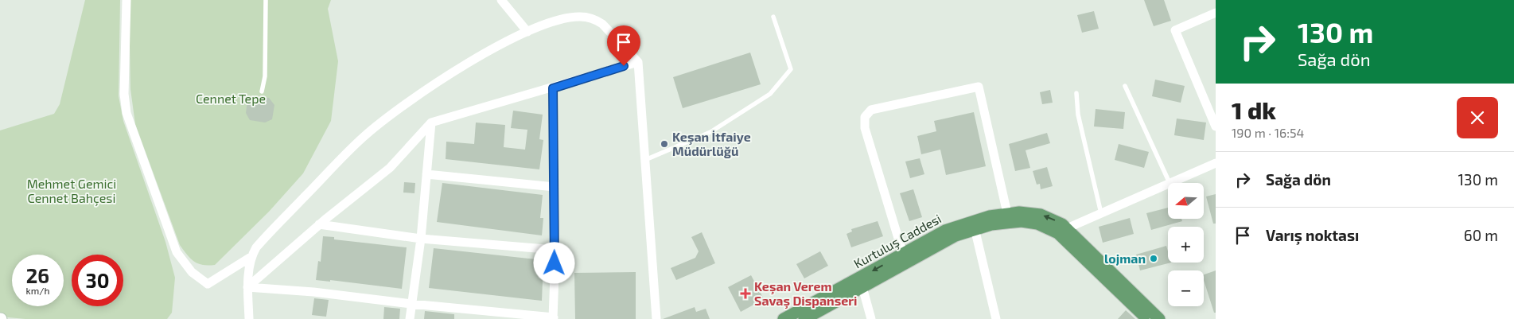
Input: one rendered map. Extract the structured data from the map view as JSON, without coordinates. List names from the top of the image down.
{
  "streets": {
    "main road": ["Kurtuluş Caddesi"]
  },
  "parks": ["Cennet Tepe", "Mehmet Gemici Cennet Bahçesi"],
  "places": {
    "other": ["Keşan İtfaiye Müdürlüğü", "lojman"],
    "health": ["Keşan Verem Savaş Dispanseri"]
  },
  "north": "left",
  "page": {
    "turn": ["130 m", "Sağa dön"],
    "heading": ["1 dk", "190 m · 16:54"],
    "list": [
      {
        "name": "Sağa dön",
        "value": "130 m"
      },
      {
        "name": "Varış noktası",
        "value": "60 m"
      }
    ],
    "map_buttons": ["+", "−"],
    "speed": "26 km/h",
    "limit": "30"
  }
}
